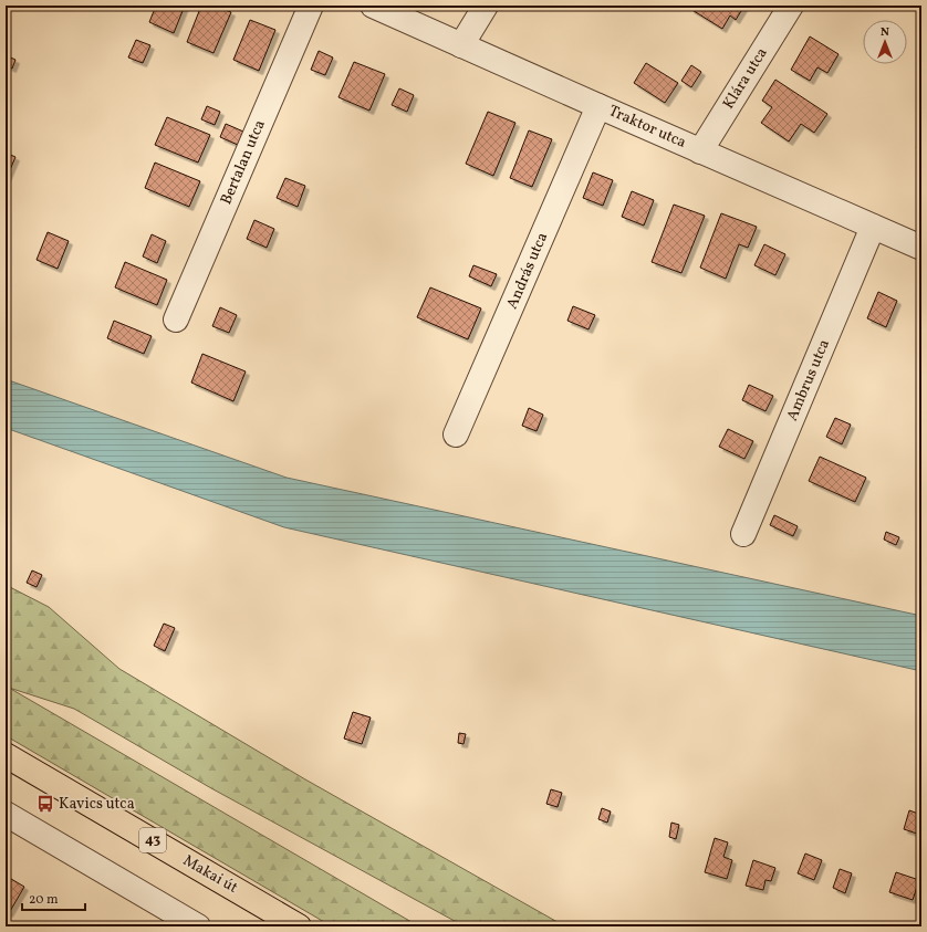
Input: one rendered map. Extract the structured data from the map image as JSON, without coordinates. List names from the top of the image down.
{
  "streets": {
    "main road": ["43", "Makai út"],
    "street": [
      "Klára utca",
      "Traktor utca",
      "Bertalan utca",
      "András utca",
      "Ambrus utca"
    ]
  },
  "crossings": [
    ["Klára utca", "Traktor utca"],
    ["Traktor utca", "András utca"],
    ["Traktor utca", "Ambrus utca"]
  ],
  "places": {
    "bus stop": ["Kavics utca"]
  },
  "scale_bar": "20 m",
  "north": "top"
}
